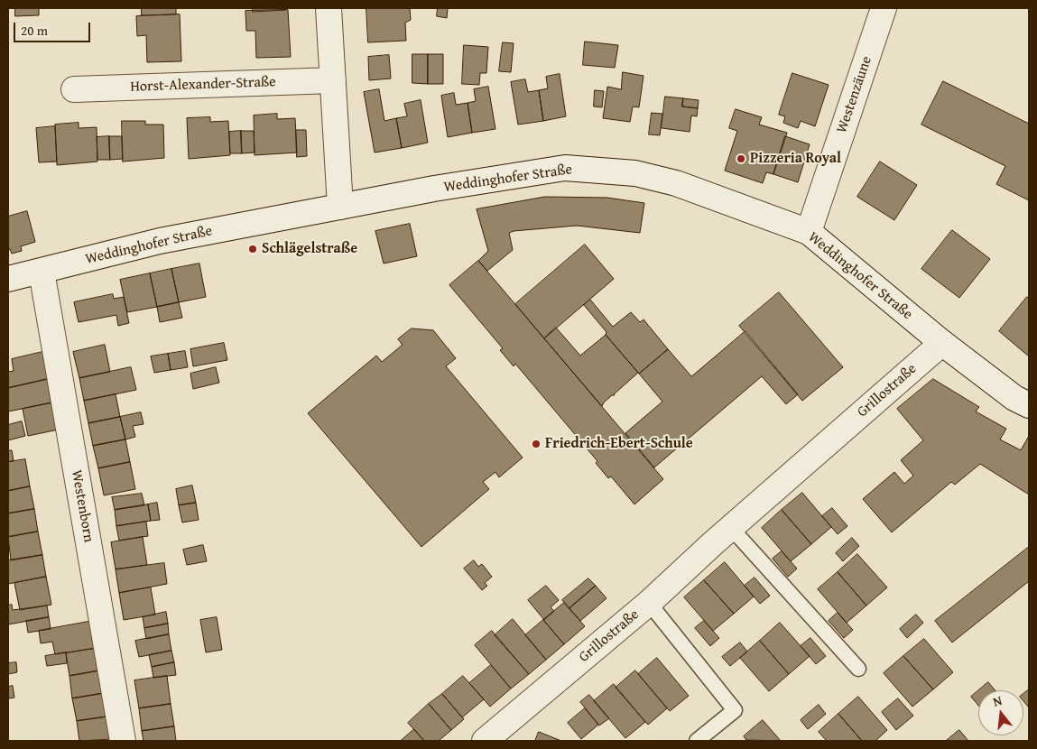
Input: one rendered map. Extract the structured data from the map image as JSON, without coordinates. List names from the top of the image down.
{
  "streets": {
    "street": [
      "Horst-Alexander-Straße",
      "Westenzäune",
      "Weddinghofer Straße",
      "Grillostraße",
      "Westenborn"
    ]
  },
  "crossings": [
    ["Westenzäune", "Weddinghofer Straße"],
    ["Weddinghofer Straße", "Grillostraße"],
    ["Weddinghofer Straße", "Westenborn"]
  ],
  "places": ["Pizzeria Royal", "Schlägelstraße", "Friedrich-Ebert-Schule"],
  "scale_bar": "20 m",
  "north": "top"
}
